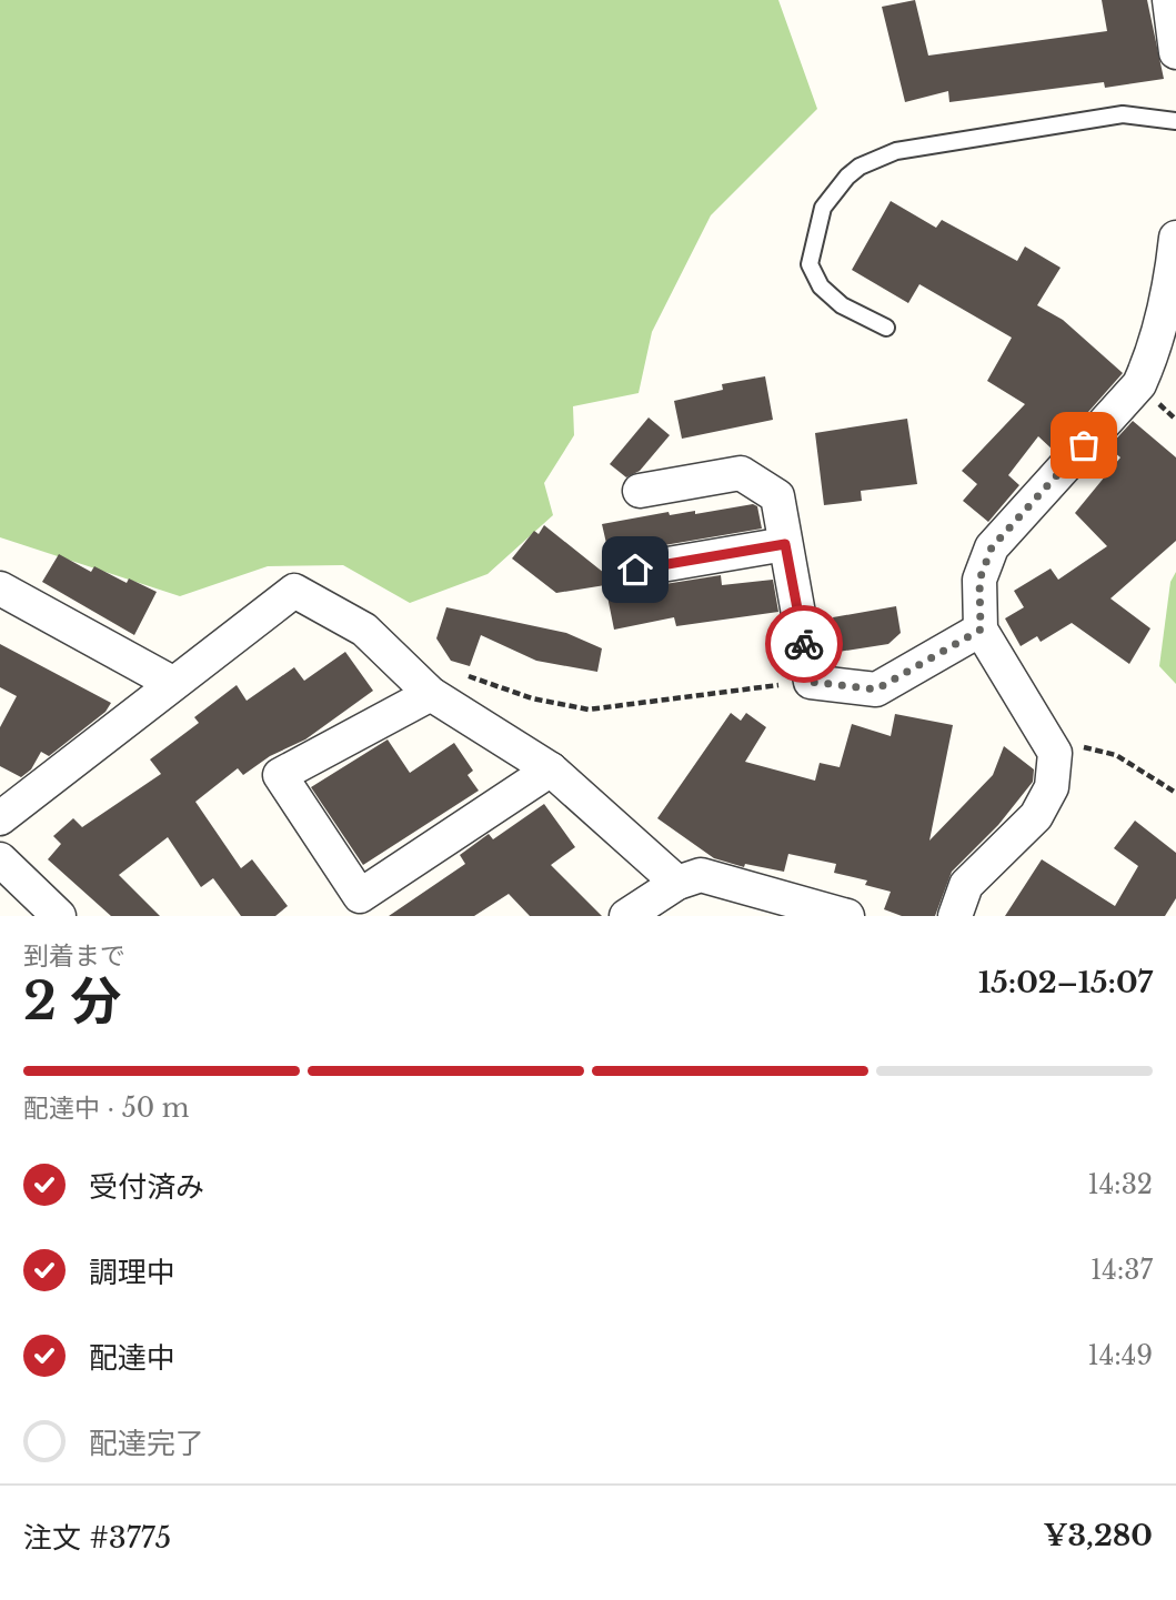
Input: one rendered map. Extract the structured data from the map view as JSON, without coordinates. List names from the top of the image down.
{
  "page": {
    "heading": ["2 分", "到着まで", "15:02–15:07"],
    "panel": ["注文 #3775", "¥3,280"],
    "bar": "配達中 · 50 m",
    "list": [
      ["受付済み", "14:32"],
      ["調理中", "14:37"],
      ["配達中", "14:49"],
      "配達完了"
    ]
  }
}
